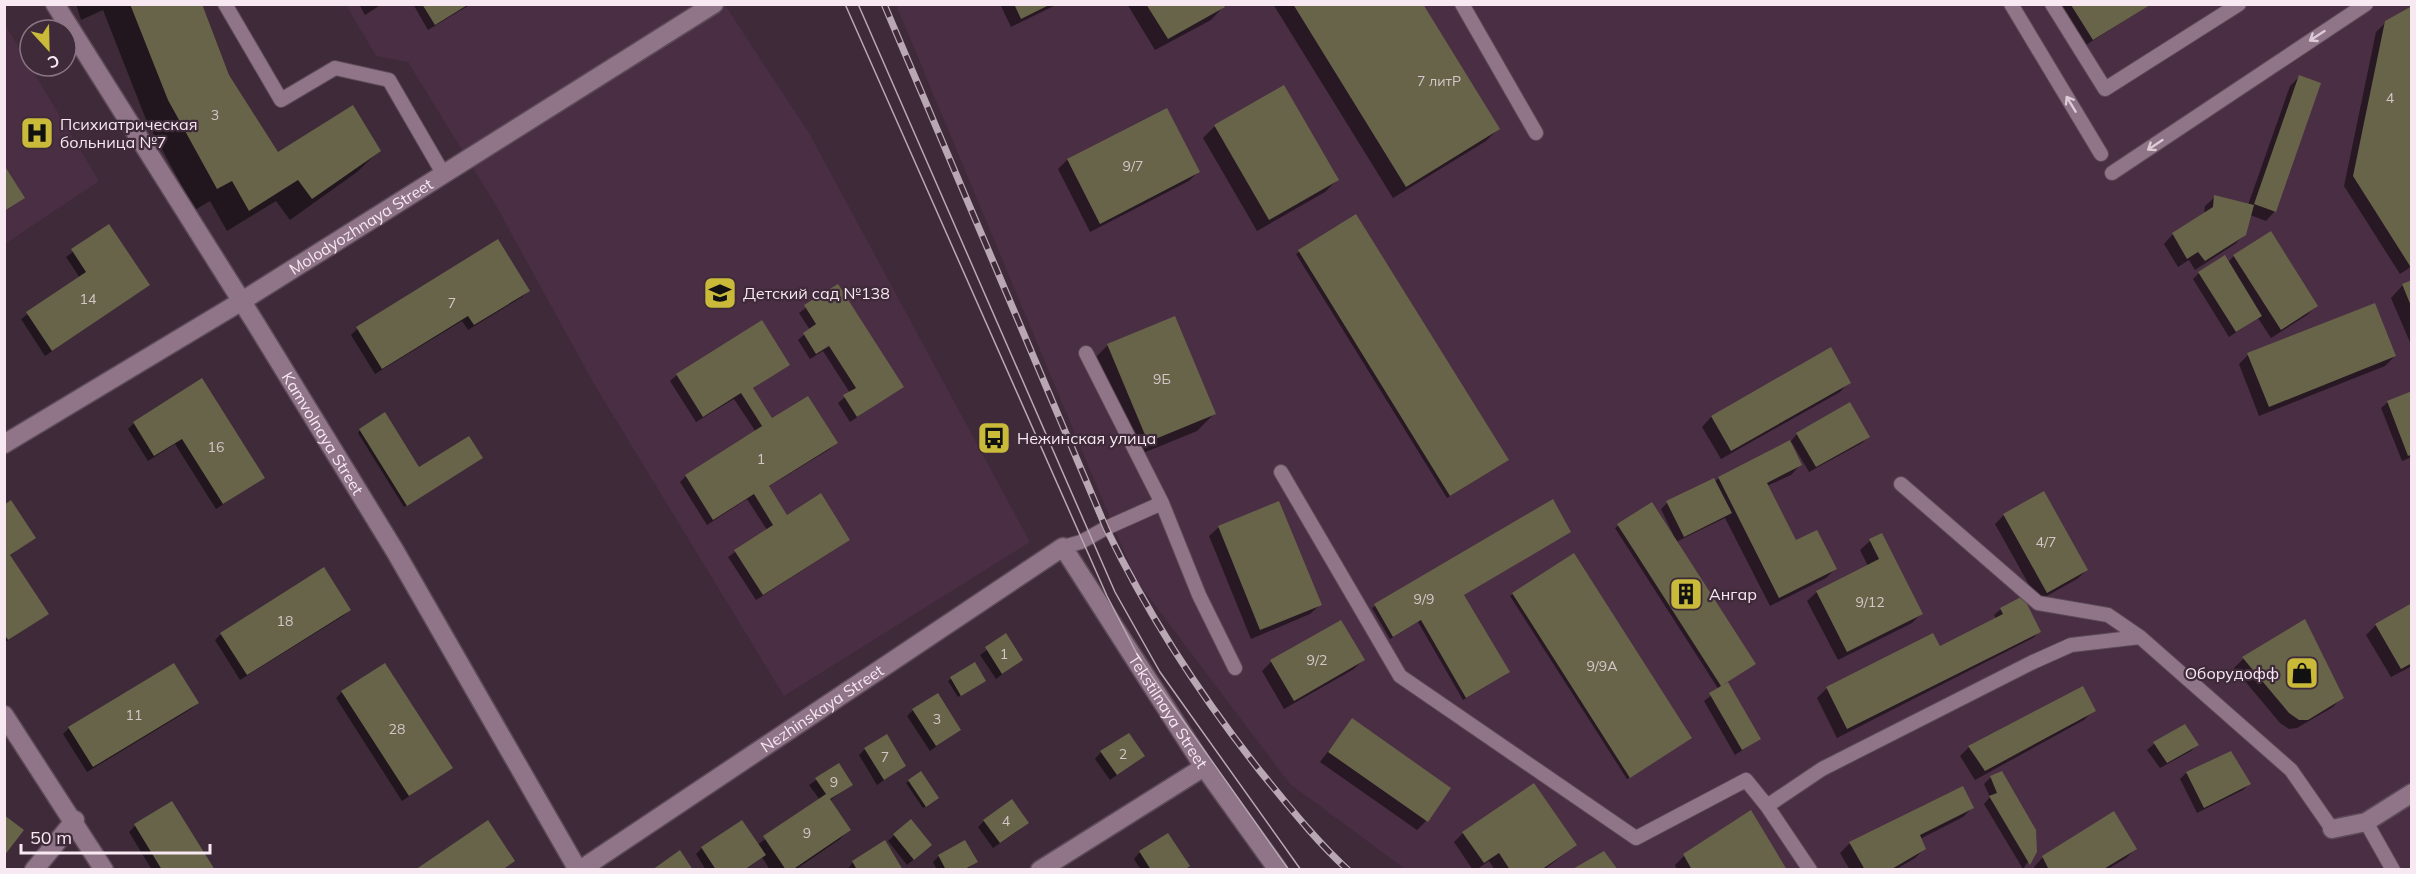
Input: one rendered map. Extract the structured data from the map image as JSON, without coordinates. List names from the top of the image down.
{
  "streets": {
    "street": [
      "Molodyozhnaya Street",
      "Kamvolnaya Street",
      "Nezhinskaya Street",
      "Tekstilnaya Street"
    ]
  },
  "crossings": [
    ["Molodyozhnaya Street", "Kamvolnaya Street"],
    ["Kamvolnaya Street", "Nezhinskaya Street"],
    ["Nezhinskaya Street", "Tekstilnaya Street"]
  ],
  "places": {
    "hospital": ["Психиатрическая больница №7"],
    "school or university": ["Детский сад №138"],
    "bus stop": ["Нежинская улица"],
    "building": ["Ангар"],
    "shop": ["Оборудофф"]
  },
  "house_numbers": [
    "7 литР",
    "4",
    "3",
    "9/7",
    "14",
    "7",
    "9Б",
    "16",
    "1",
    "4/7",
    "9/9",
    "9/12",
    "18",
    "1",
    "9/2",
    "9/9А",
    "11",
    "3",
    "28",
    "2",
    "7",
    "9",
    "4",
    "9"
  ],
  "scale_bar": "50 m",
  "north": "bottom"
}
